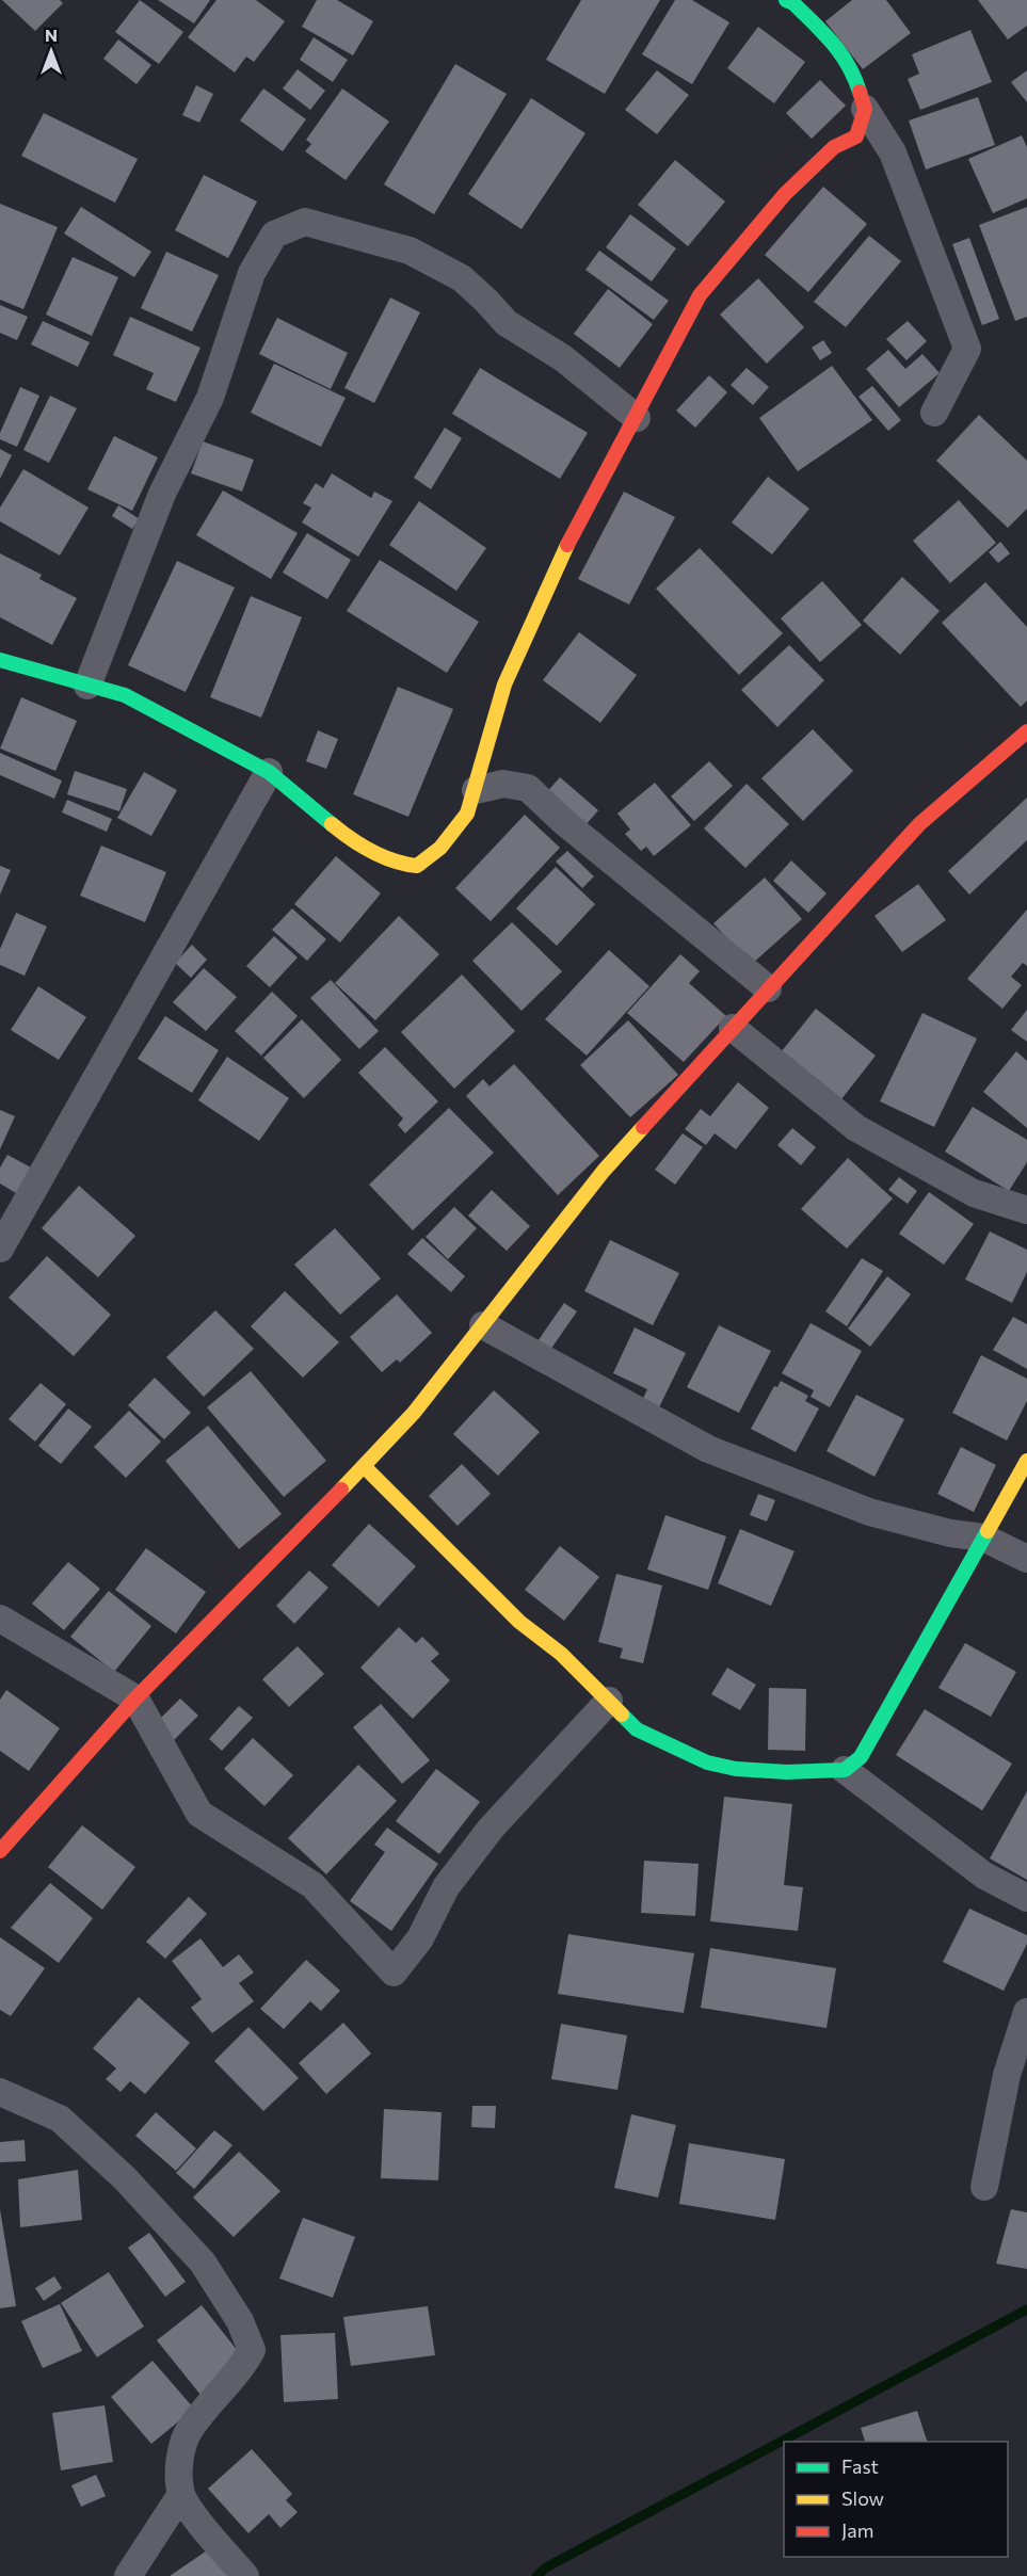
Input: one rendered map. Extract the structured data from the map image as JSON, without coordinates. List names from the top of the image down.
{
  "legend": ["Fast", "Slow", "Jam"],
  "north": "top"
}
